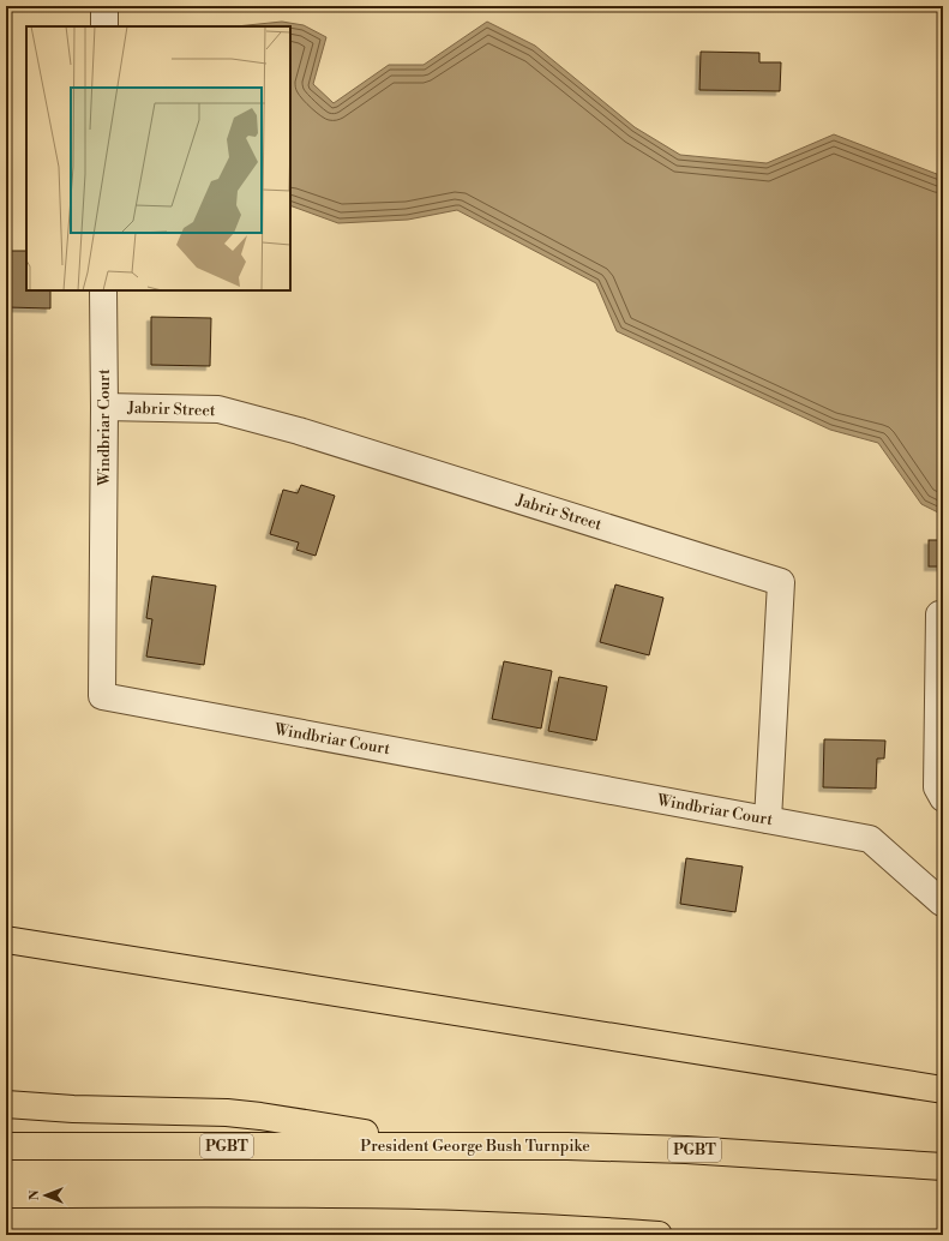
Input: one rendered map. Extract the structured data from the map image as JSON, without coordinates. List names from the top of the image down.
{
  "streets": {
    "highway": ["PGBT", "President George Bush Turnpike"],
    "street": ["Jabrir Street", "Windbriar Court"]
  },
  "crossings": [
    ["Jabrir Street", "Windbriar Court"]
  ],
  "north": "left"
}
